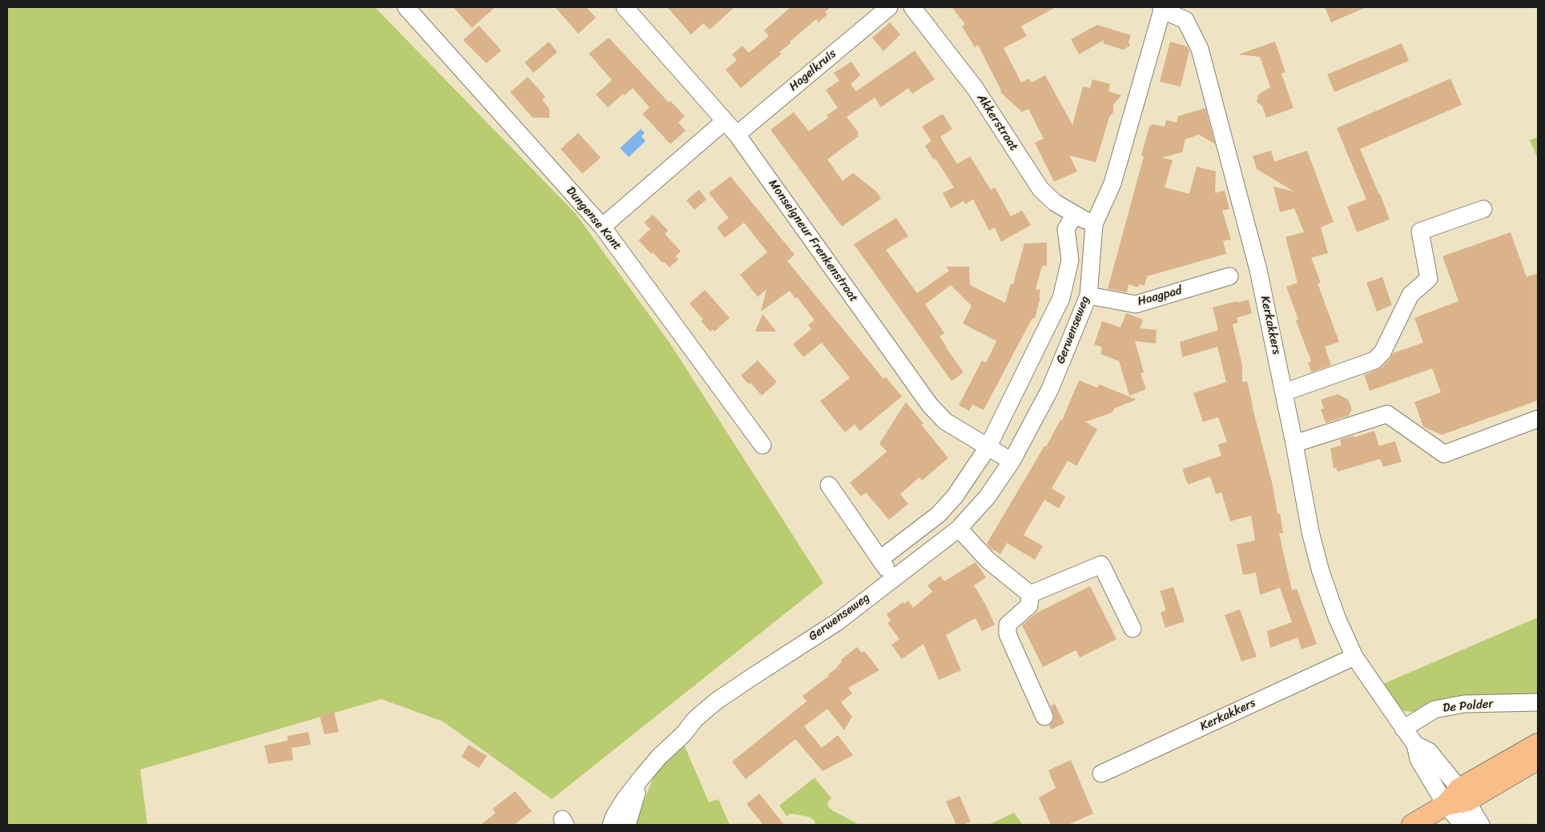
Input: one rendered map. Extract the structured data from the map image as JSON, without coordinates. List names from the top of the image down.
{
  "streets": {
    "street": [
      "Hagelkruis",
      "Akkerstraat",
      "Dungense Kant",
      "Monseigneur Frenkenstraat",
      "Haagpad",
      "Kerkakkers",
      "Gerwenseweg",
      "De Polder"
    ]
  },
  "crossings": [
    ["Hagelkruis", "Monseigneur Frenkenstraat"],
    ["Akkerstraat", "Gerwenseweg"],
    ["Monseigneur Frenkenstraat", "Gerwenseweg"],
    ["Haagpad", "Gerwenseweg"],
    ["Kerkakkers", "Gerwenseweg"],
    ["Kerkakkers", "De Polder"]
  ]
}
